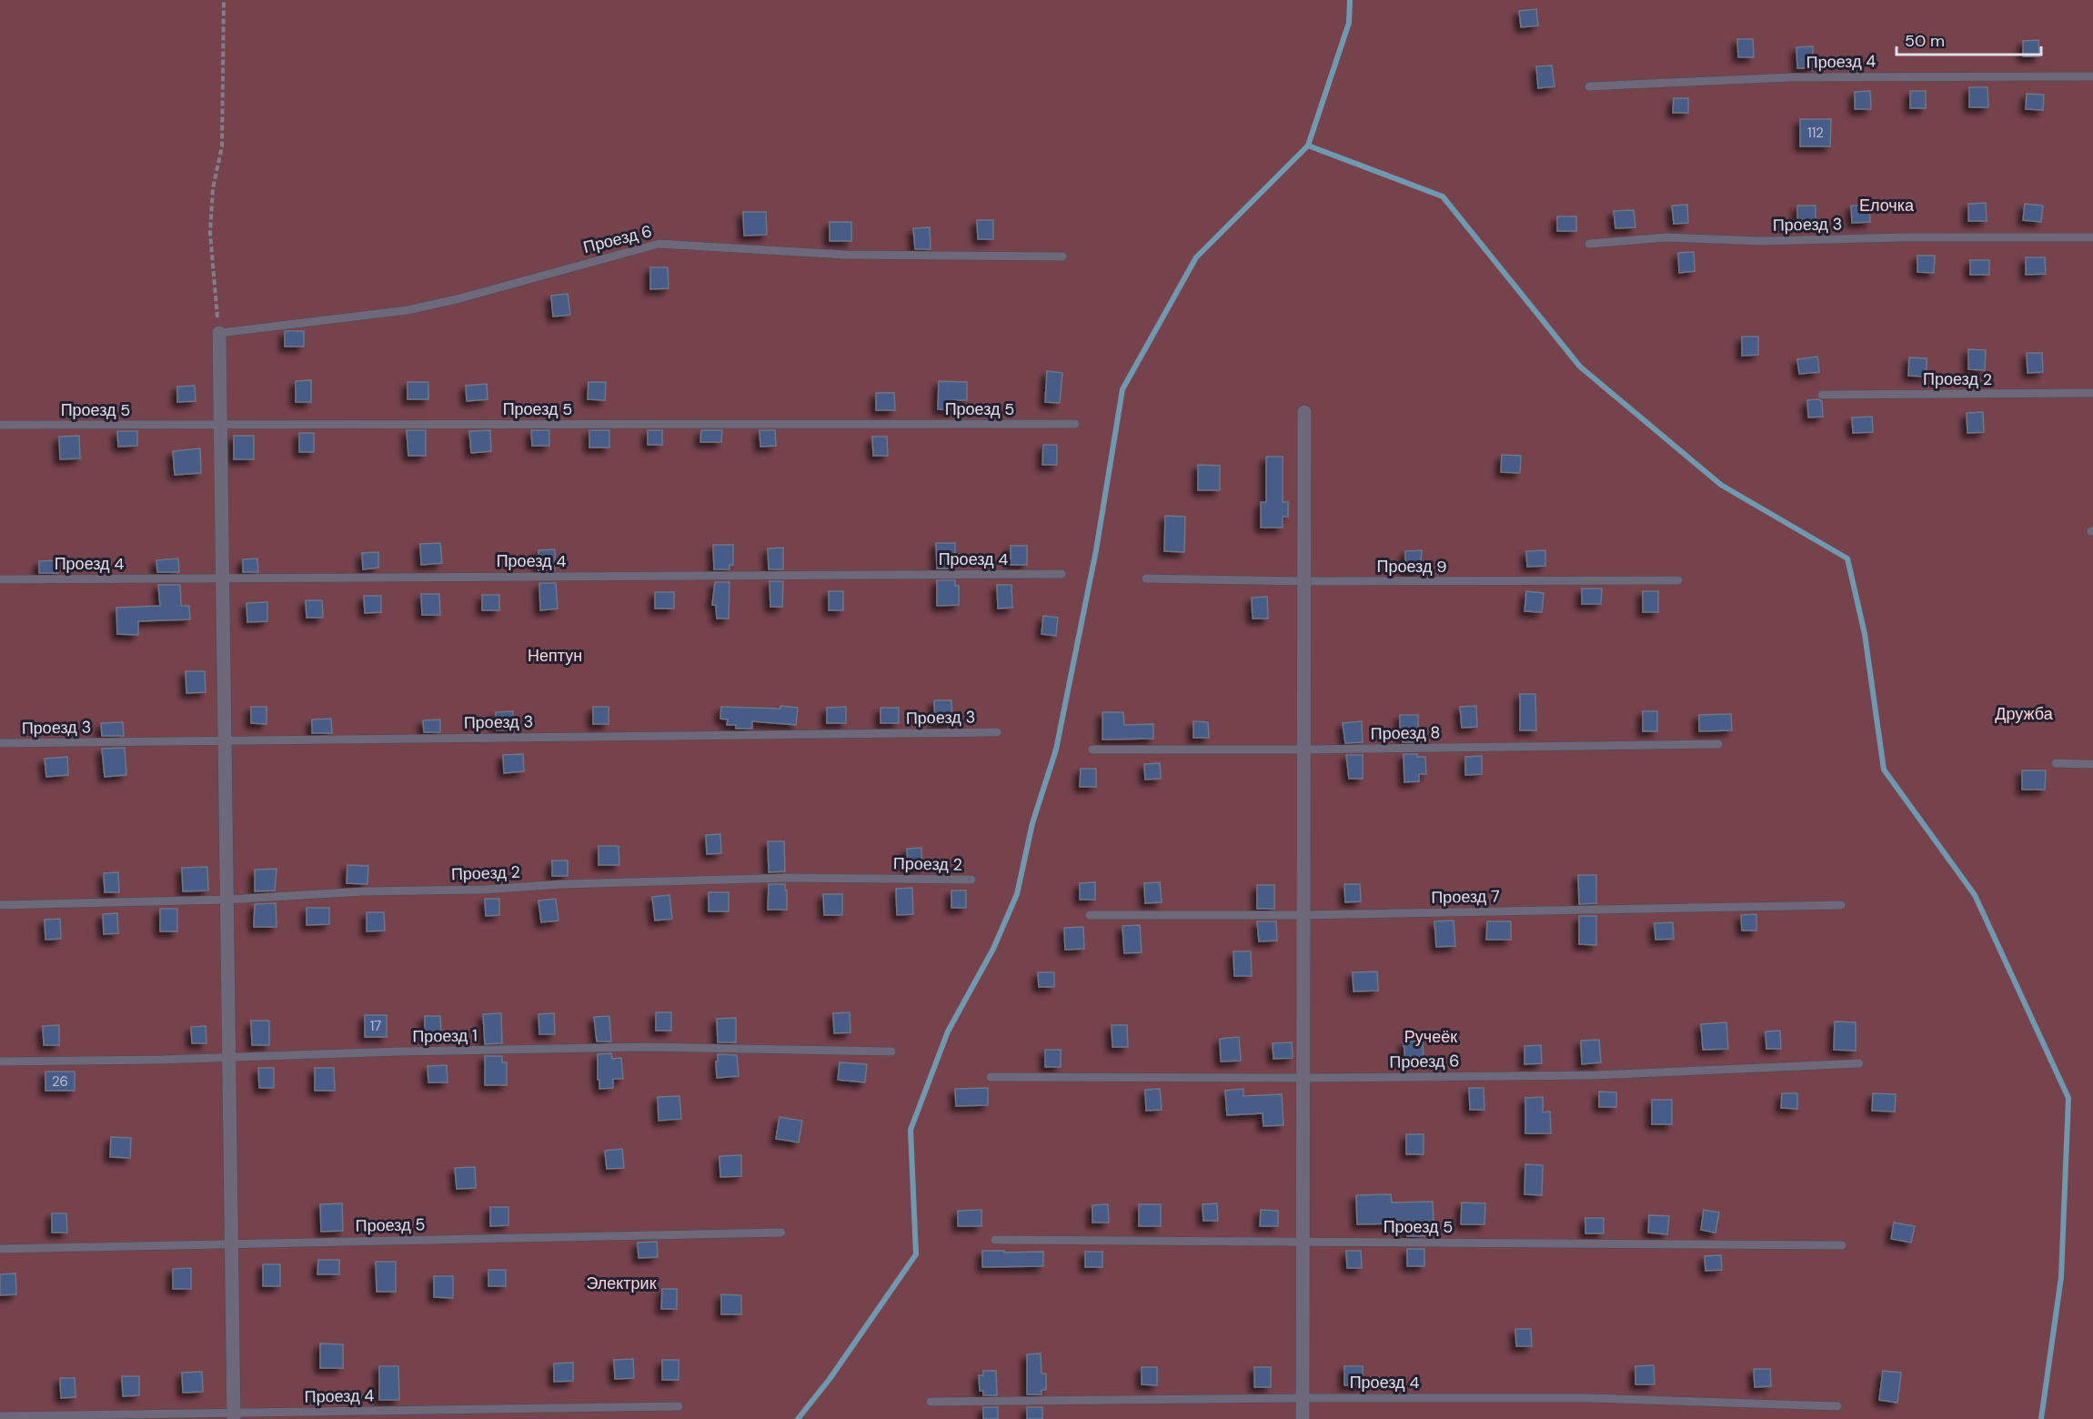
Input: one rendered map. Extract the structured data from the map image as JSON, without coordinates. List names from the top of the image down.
{
  "streets": {
    "lane": [
      "Проезд 4",
      "Проезд 3",
      "Проезд 6",
      "Проезд 2",
      "Проезд 5",
      "Проезд 9",
      "Проезд 8",
      "Проезд 7",
      "Проезд 1"
    ]
  },
  "parks": [
    "Елочка",
    "Нептун",
    "Дружба",
    "Ручеёк",
    "Электрик"
  ],
  "house_numbers": ["112", "17", "26"],
  "scale_bar": "50 m"
}
